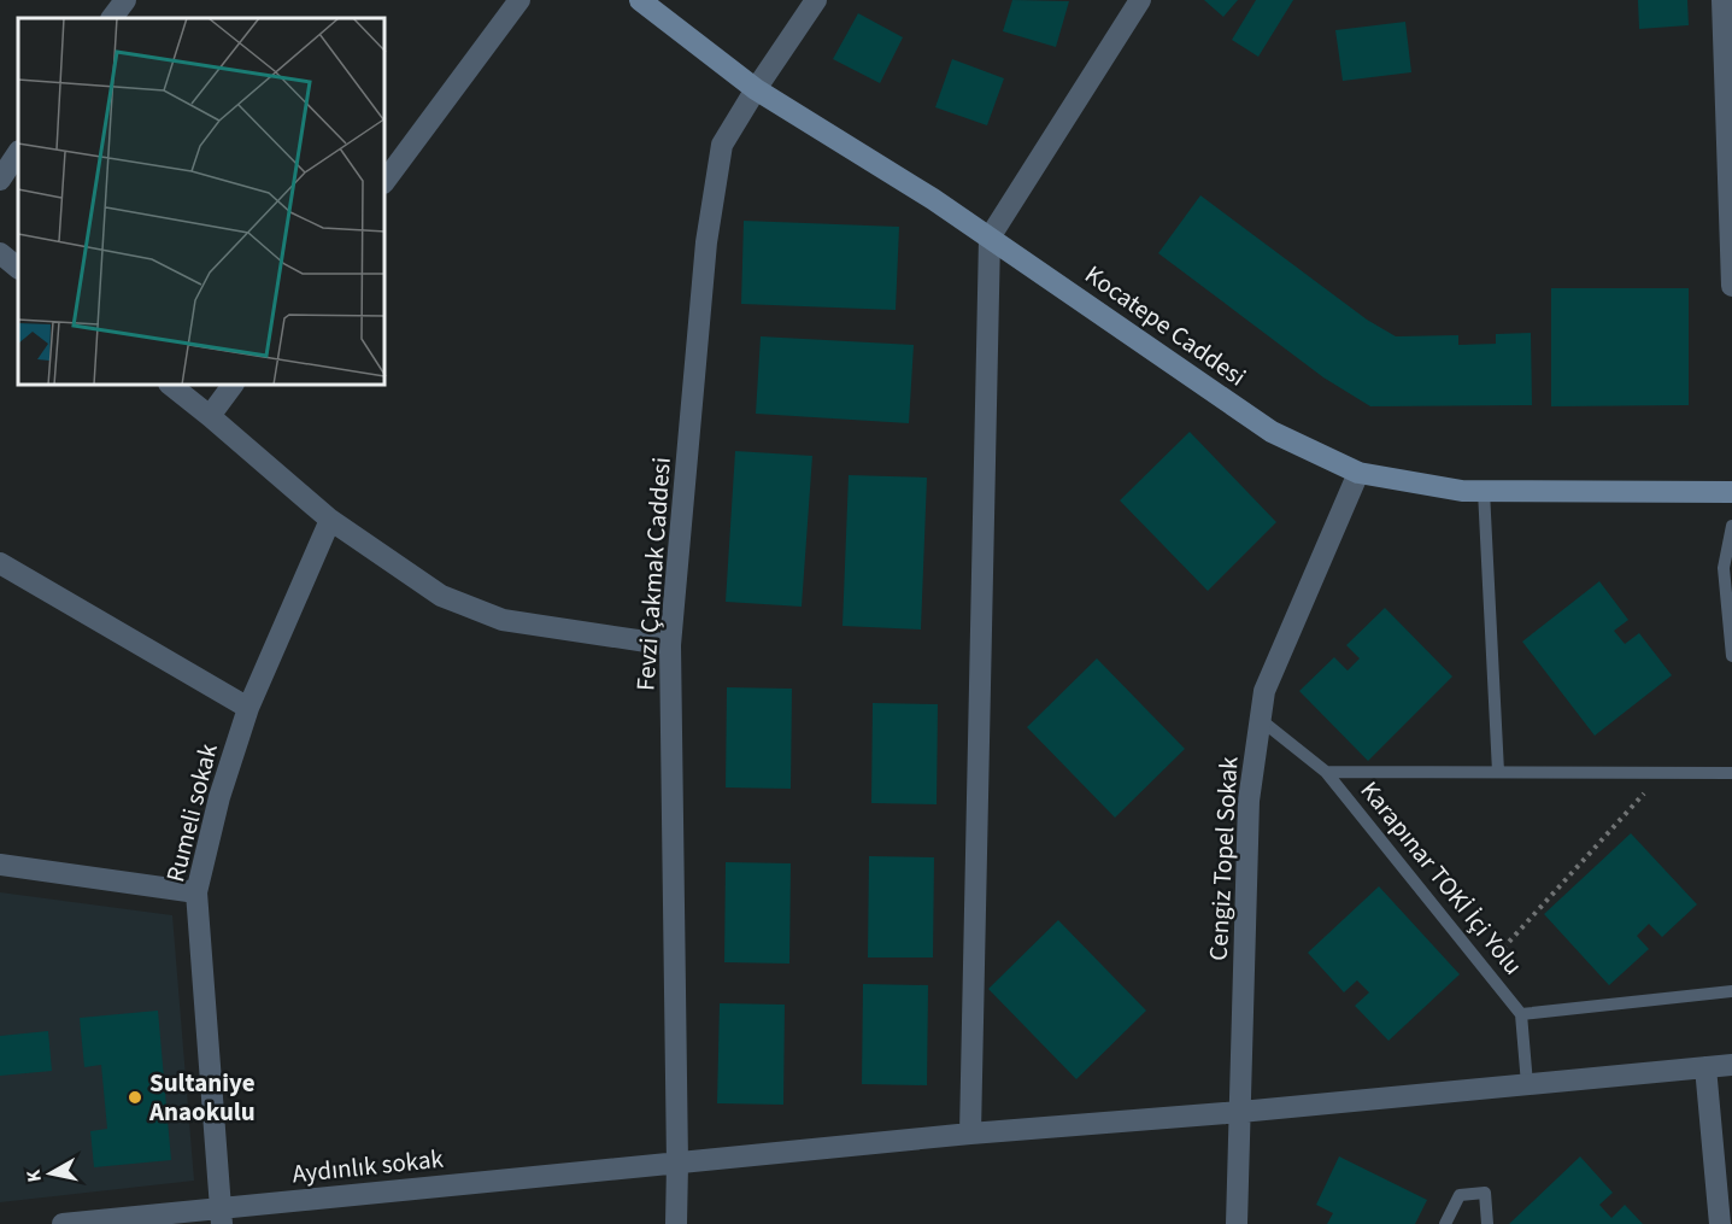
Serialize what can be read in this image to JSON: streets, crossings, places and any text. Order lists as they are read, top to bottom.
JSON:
{
  "streets": {
    "street": [
      "Kocatepe Caddesi",
      "Fevzi Çakmak Caddesi",
      "Rumeli sokak",
      "Cengiz Topel Sokak",
      "Aydınlık sokak"
    ],
    "lane": ["Karapınar TOKİ İçi Yolu"]
  },
  "crossings": [
    ["Kocatepe Caddesi", "Fevzi Çakmak Caddesi"],
    ["Kocatepe Caddesi", "Cengiz Topel Sokak"],
    ["Fevzi Çakmak Caddesi", "Aydınlık sokak"],
    ["Rumeli sokak", "Aydınlık sokak"],
    ["Cengiz Topel Sokak", "Karapınar TOKİ İçi Yolu"],
    ["Cengiz Topel Sokak", "Aydınlık sokak"],
    ["Karapınar TOKİ İçi Yolu", "Aydınlık sokak"]
  ],
  "places": ["Sultaniye Anaokulu"],
  "north": "left"
}
